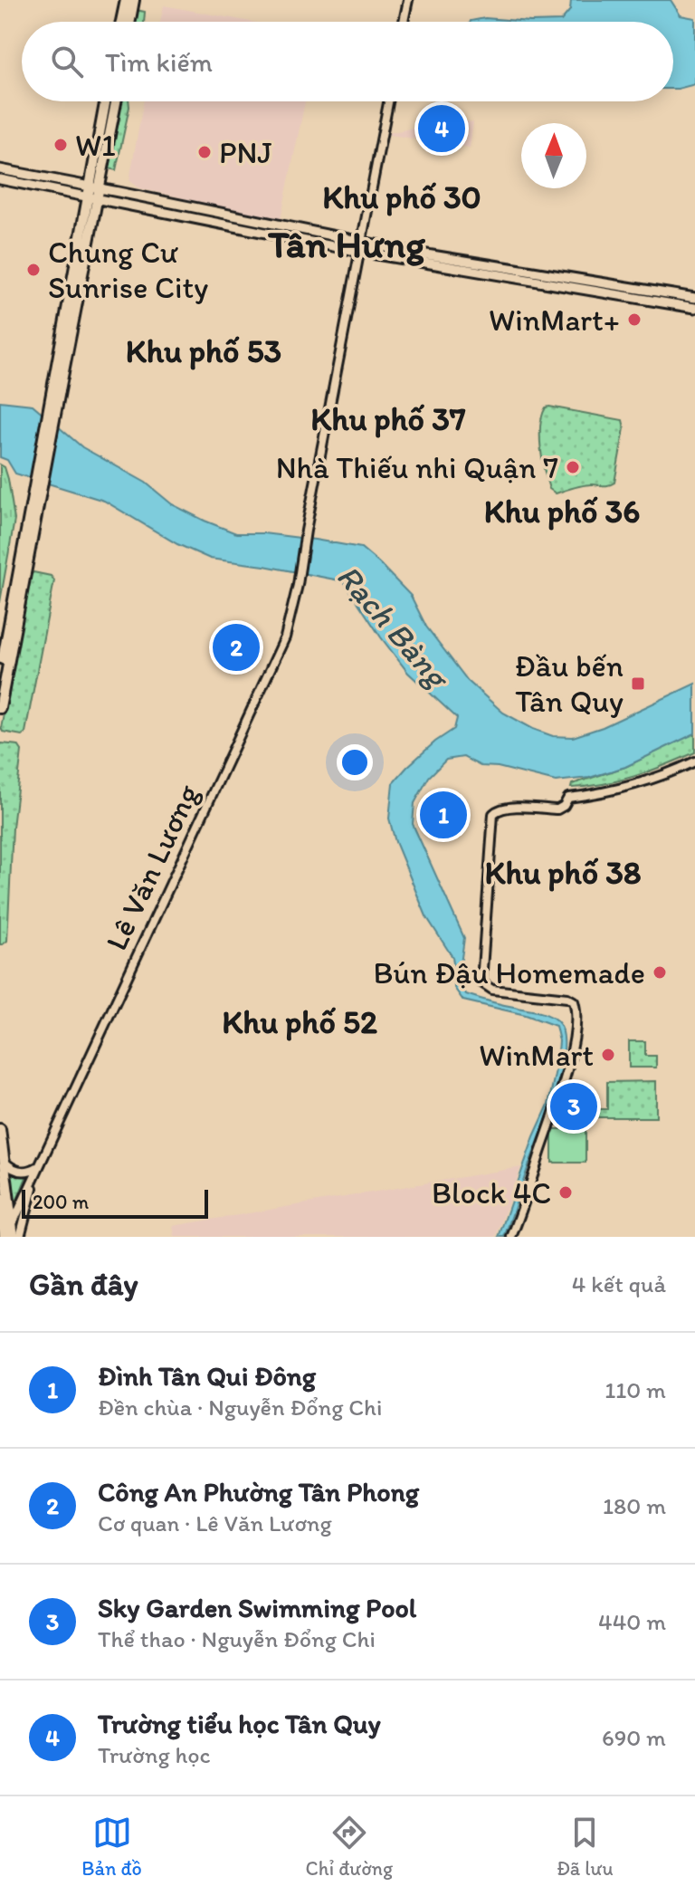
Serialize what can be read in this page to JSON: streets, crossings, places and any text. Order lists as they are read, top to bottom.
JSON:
{
  "streets": {
    "street": ["Lê Văn Lương"]
  },
  "districts": [
    "Khu phố 30",
    "Tân Hưng",
    "Khu phố 53",
    "Khu phố 37",
    "Khu phố 36",
    "Khu phố 38",
    "Khu phố 52"
  ],
  "water": ["Rạch Bàng"],
  "places": {
    "other": [
      "W1",
      "PNJ",
      "Chung Cư Sunrise City",
      "WinMart+",
      "Nhà Thiếu nhi Quận 7",
      "Bún Đậu Homemade",
      "WinMart",
      "Block 4C"
    ],
    "transit": ["Đầu bến Tân Quy"]
  },
  "scale_bar": "200 m",
  "north": "top",
  "page": {
    "search": "Tìm kiếm",
    "pins": [
      "4",
      "2",
      "1",
      "3"
    ],
    "scale": "200 m",
    "heading": ["Gần đây", "4 kết quả"],
    "list": [
      {
        "mark": "1",
        "name": "Đình Tân Qui Đông",
        "note": "Đền chùa · Nguyễn Đổng Chi",
        "value": "110 m"
      },
      {
        "mark": "2",
        "name": "Công An Phường Tân Phong",
        "note": "Cơ quan · Lê Văn Lương",
        "value": "180 m"
      },
      {
        "mark": "3",
        "name": "Sky Garden Swimming Pool",
        "note": "Thể thao · Nguyễn Đổng Chi",
        "value": "440 m"
      },
      {
        "mark": "4",
        "name": "Trường tiểu học Tân Quy",
        "note": "Trường học",
        "value": "690 m"
      }
    ],
    "nav": ["Bản đồ", "Chỉ đường", "Đã lưu"]
  }
}
